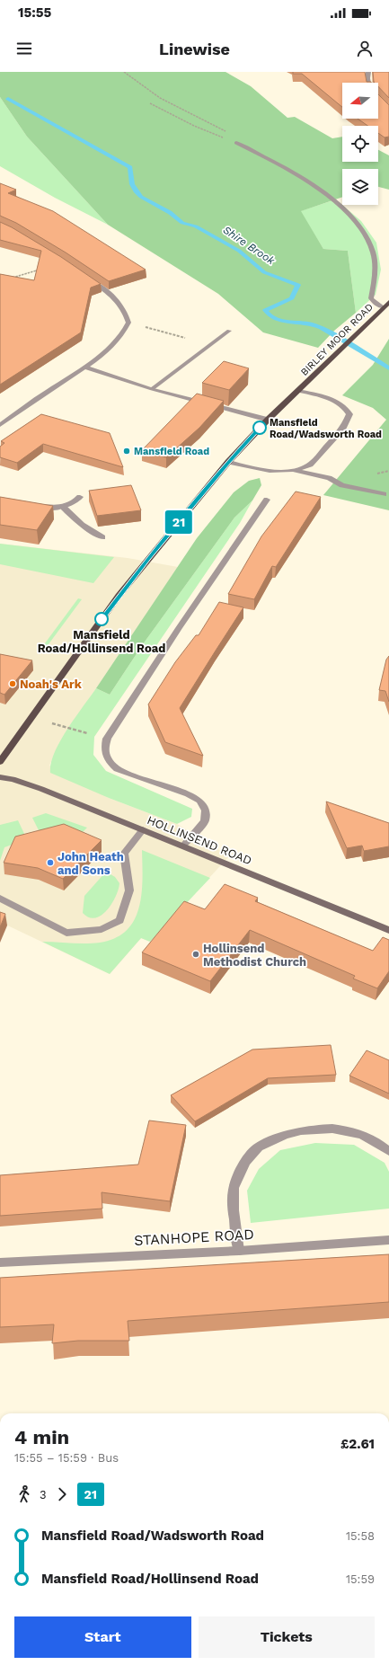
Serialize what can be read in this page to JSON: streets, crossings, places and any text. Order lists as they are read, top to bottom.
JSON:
{
  "streets": {
    "main road": ["BIRLEY MOOR ROAD", "HOLLINSEND ROAD"],
    "street": ["STANHOPE ROAD"]
  },
  "water": ["Shire Brook"],
  "places": [
    "Mansfield Road/Wadsworth Road",
    "Mansfield Road",
    "Mansfield Road/Hollinsend Road",
    "Noah's Ark",
    "John Heath and Sons",
    "Hollinsend Methodist Church"
  ],
  "lines": ["bus line 21"],
  "north": "left",
  "page": {
    "status": "15:55",
    "header": "Linewise",
    "on_map": "21",
    "heading": ["4 min", "15:55 – 15:59 · Bus", "£2.61"],
    "legs": ["3", "21"],
    "list": [
      {
        "name": "Mansfield Road/Wadsworth Road",
        "value": "15:58"
      },
      {
        "name": "Mansfield Road/Hollinsend Road",
        "value": "15:59"
      }
    ],
    "buttons": ["Start", "Tickets"]
  }
}
